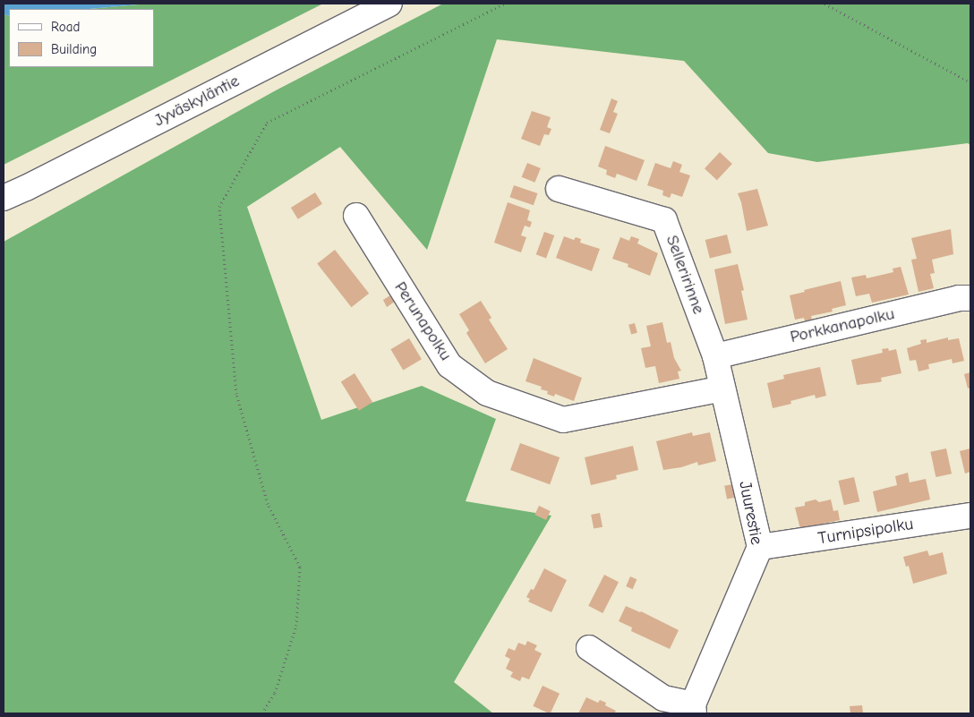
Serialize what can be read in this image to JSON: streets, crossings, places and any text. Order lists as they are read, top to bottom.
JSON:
{
  "streets": {
    "main road": [
      "Jyväskyläntie",
      "Selleririnne",
      "Perunapolku",
      "Porkkanapolku",
      "Juurestie",
      "Turnipsipolku"
    ]
  },
  "crossings": [
    ["Selleririnne", "Porkkanapolku"],
    ["Selleririnne", "Juurestie"],
    ["Perunapolku", "Juurestie"],
    ["Porkkanapolku", "Juurestie"],
    ["Juurestie", "Turnipsipolku"]
  ],
  "legend": ["Road", "Building"]
}
